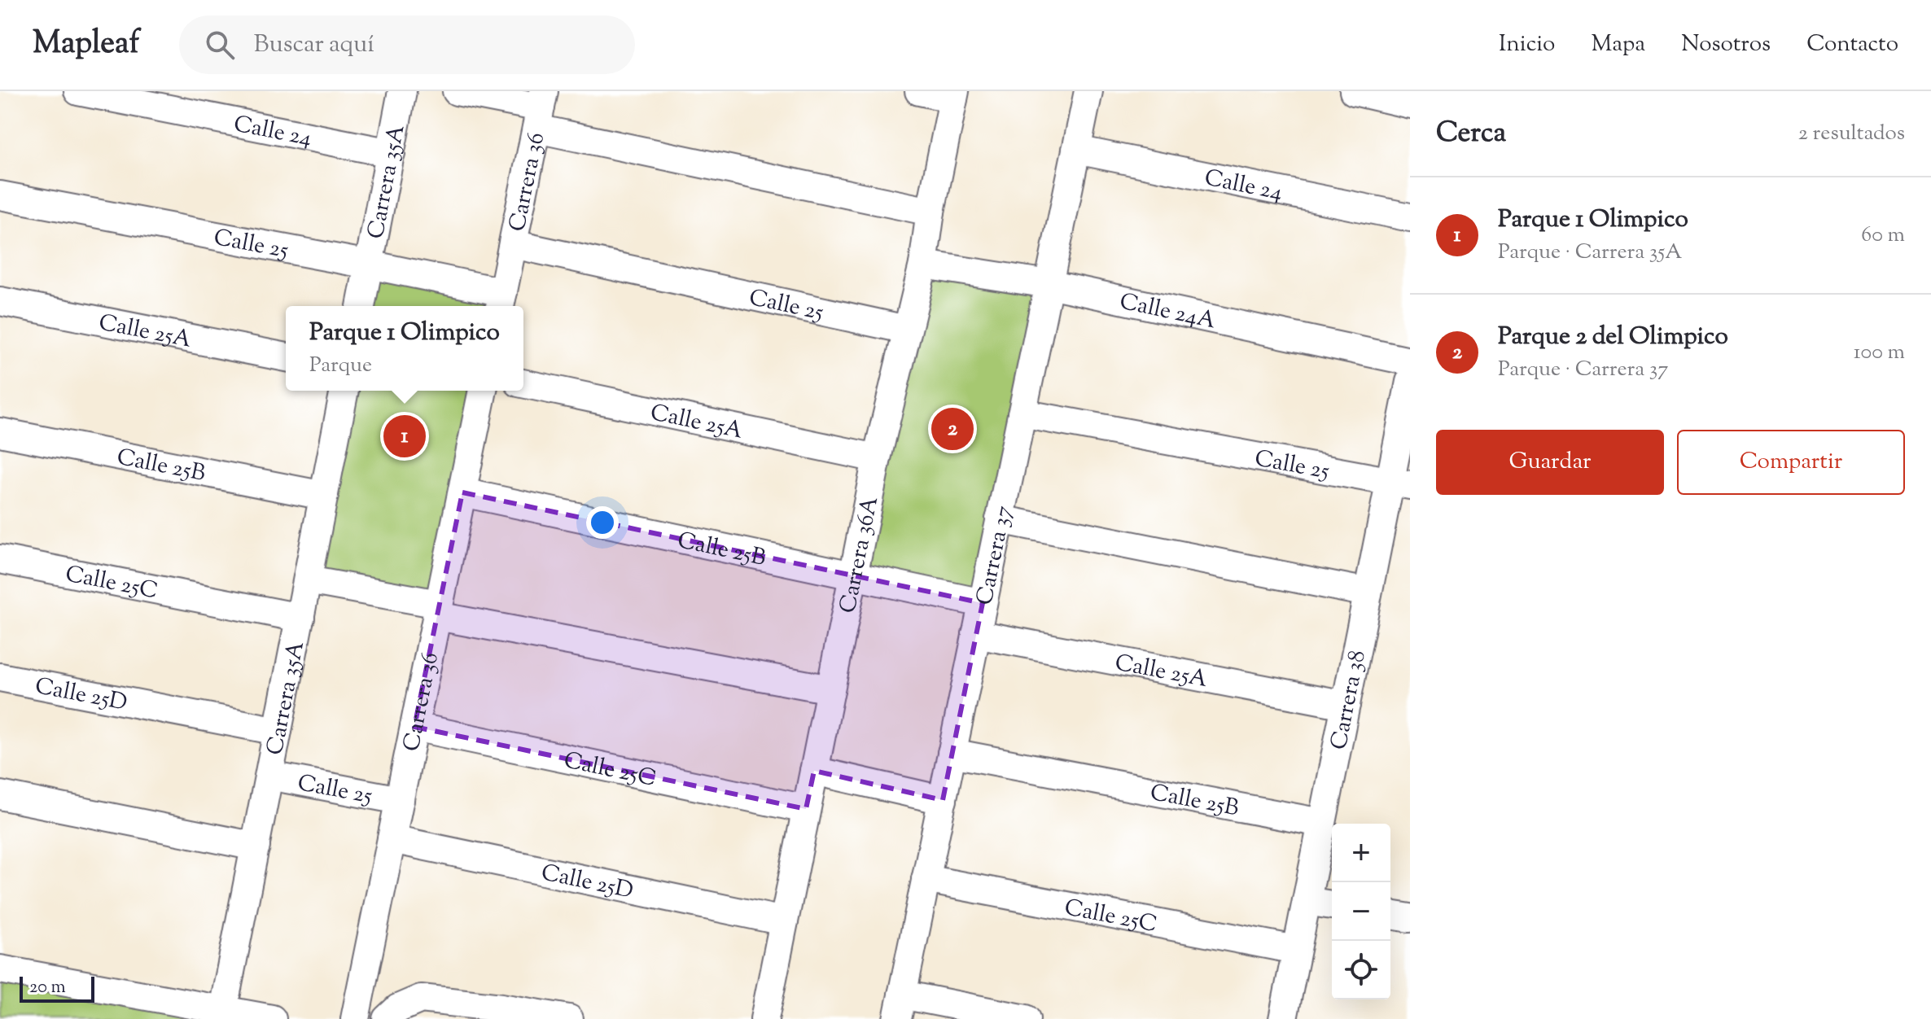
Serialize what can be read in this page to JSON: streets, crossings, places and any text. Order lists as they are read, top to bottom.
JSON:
{
  "streets": {
    "street": [
      "Calle 24",
      "Carrera 35A",
      "Carrera 36",
      "Calle 25",
      "Calle 24A",
      "Calle 25A",
      "Calle 25B",
      "Carrera 36A",
      "Carrera 37",
      "Calle 25C",
      "Calle 25D",
      "Carrera 38"
    ]
  },
  "crossings": [
    ["Calle 24", "Carrera 35A"],
    ["Calle 24", "Carrera 37"],
    ["Carrera 35A", "Calle 25"],
    ["Carrera 35A", "Calle 25B"],
    ["Carrera 35A", "Calle 25C"],
    ["Carrera 35A", "Calle 25D"],
    ["Carrera 36", "Calle 25"],
    ["Carrera 36", "Calle 25B"],
    ["Carrera 36", "Calle 25C"],
    ["Carrera 36", "Calle 25D"],
    ["Calle 25", "Carrera 36A"],
    ["Calle 25", "Carrera 37"],
    ["Calle 25", "Carrera 38"],
    ["Calle 24A", "Carrera 36A"],
    ["Calle 24A", "Carrera 37"],
    ["Calle 25A", "Carrera 36A"],
    ["Calle 25A", "Carrera 37"],
    ["Calle 25A", "Carrera 38"],
    ["Calle 25B", "Carrera 36A"],
    ["Calle 25B", "Carrera 37"],
    ["Calle 25B", "Carrera 38"],
    ["Carrera 36A", "Calle 25C"],
    ["Carrera 36A", "Calle 25D"],
    ["Carrera 37", "Calle 25C"],
    ["Calle 25C", "Carrera 38"]
  ],
  "scale_bar": "20 m",
  "page": {
    "header": "Mapleaf",
    "search": "Buscar aquí",
    "nav": [
      "Inicio",
      "Mapa",
      "Nosotros",
      "Contacto"
    ],
    "heading": ["Cerca", "2 resultados"],
    "list": [
      {
        "mark": "1",
        "name": "Parque 1 Olimpico",
        "note": "Parque · Carrera 35A",
        "value": "60 m"
      },
      {
        "mark": "2",
        "name": "Parque 2 del Olimpico",
        "note": "Parque · Carrera 37",
        "value": "100 m"
      }
    ],
    "popup": ["Parque 1 Olimpico", "Parque"],
    "pins": ["2", "1"],
    "buttons": ["Guardar", "Compartir"],
    "map_buttons": ["+", "−"],
    "scale": "20 m"
  }
}
